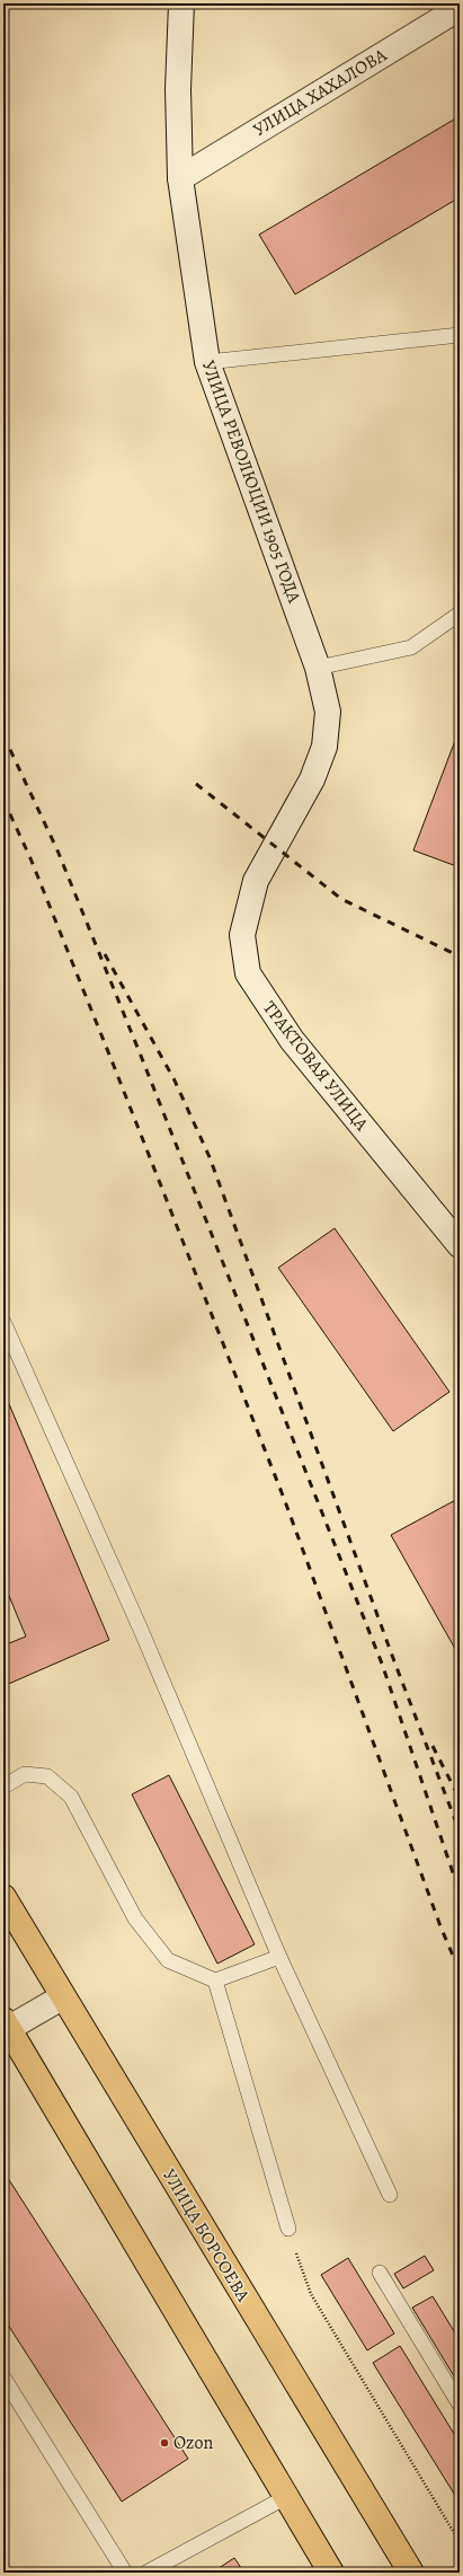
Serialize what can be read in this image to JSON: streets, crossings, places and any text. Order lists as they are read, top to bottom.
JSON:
{
  "streets": {
    "main road": [
      "УЛИЦА ХАХАЛОВА",
      "УЛИЦА РЕВОЛЮЦИИ 1905 ГОДА",
      "ТРАКТОВАЯ УЛИЦА",
      "УЛИЦА БОРСОЕВА"
    ]
  },
  "crossings": [
    ["УЛИЦА ХАХАЛОВА", "УЛИЦА РЕВОЛЮЦИИ 1905 ГОДА"],
    ["УЛИЦА РЕВОЛЮЦИИ 1905 ГОДА", "ТРАКТОВАЯ УЛИЦА"]
  ],
  "places": ["Ozon"]
}
